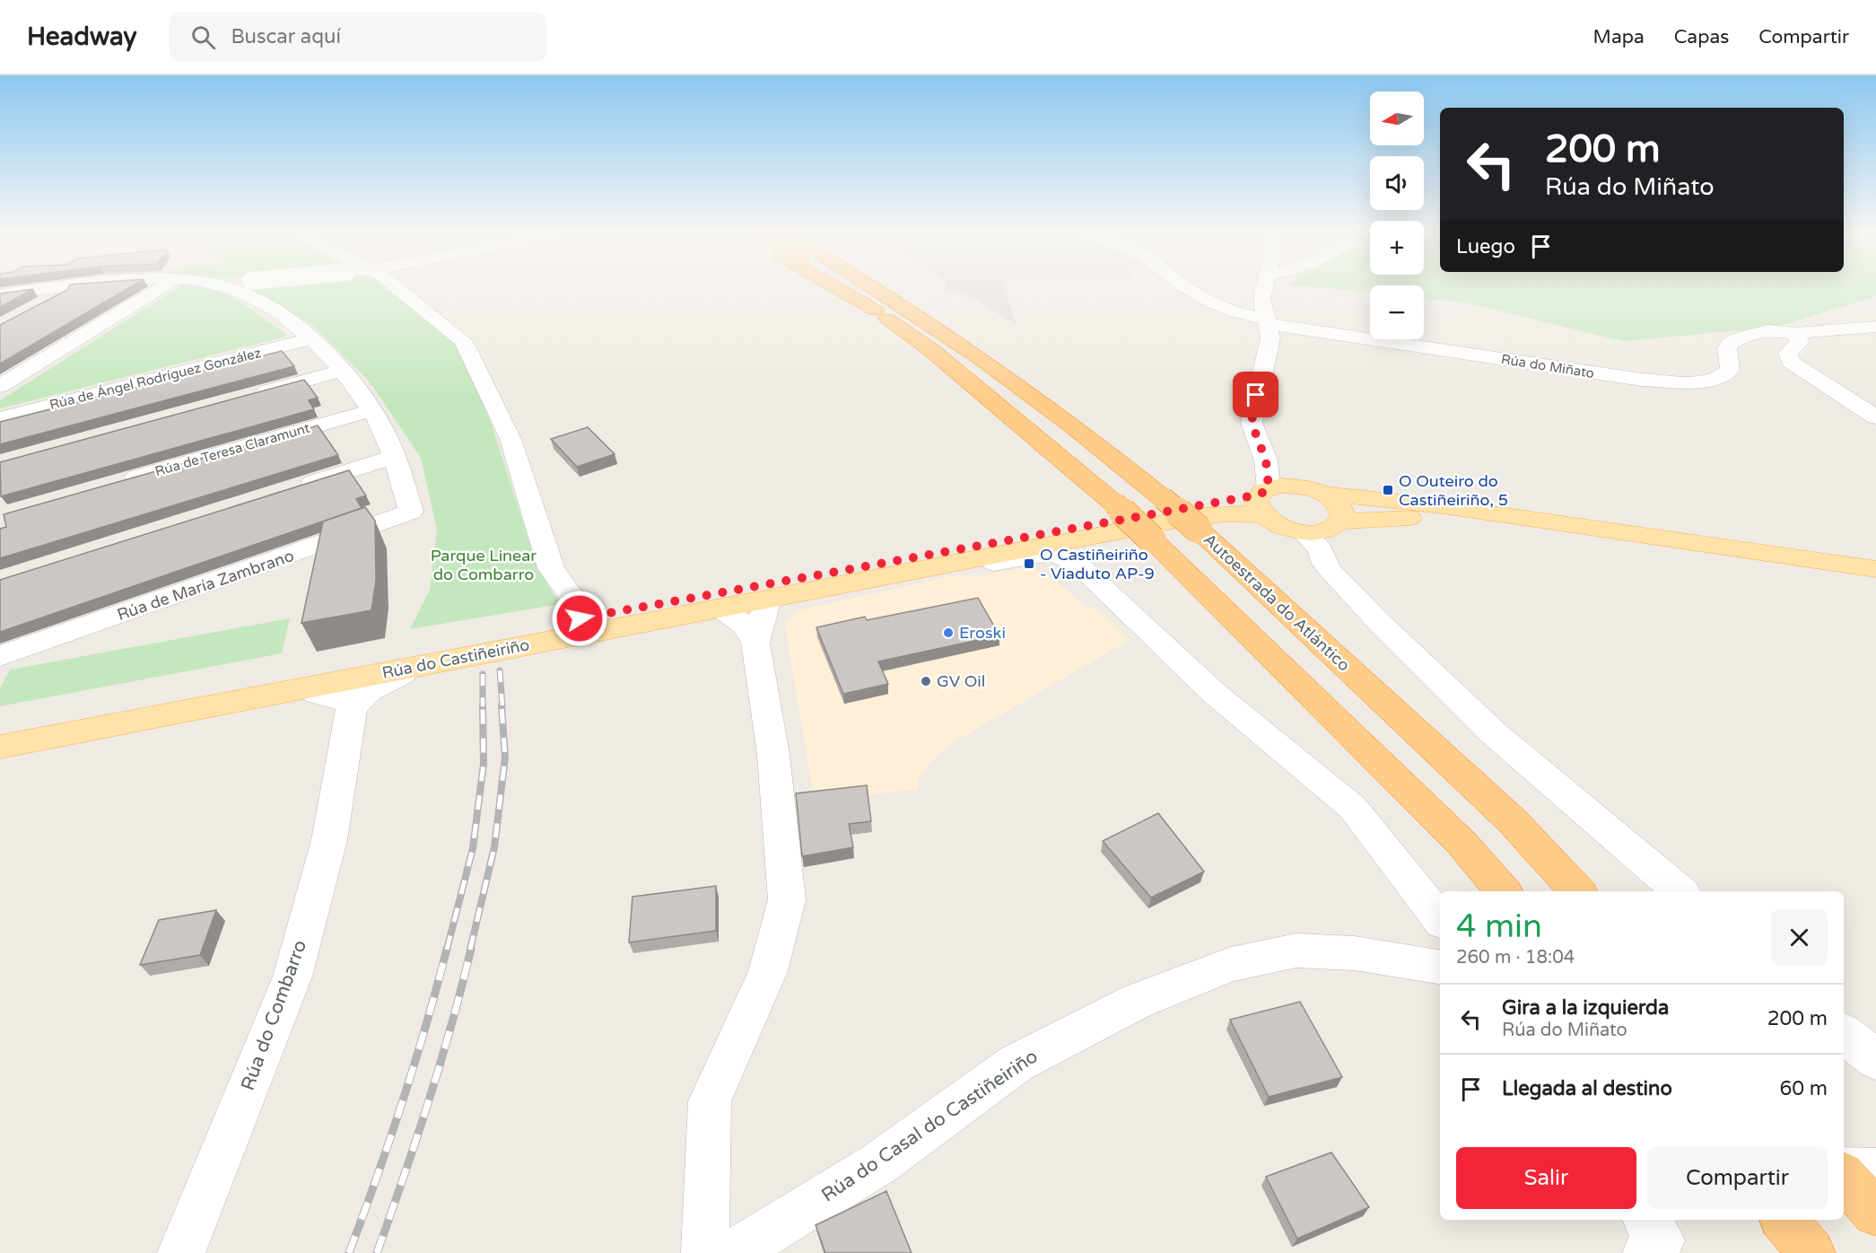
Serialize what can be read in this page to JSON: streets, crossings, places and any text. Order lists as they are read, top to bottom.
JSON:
{
  "streets": {
    "highway": ["Autoestrada do Atlántico"],
    "main road": ["Rúa do Castiñeiriño"],
    "street": [
      "Rúa do Miñato",
      "Rúa de Ángel Rodríguez González",
      "Rúa de Teresa Claramunt",
      "Rúa de María Zambrano",
      "Rúa do Combarro",
      "Rúa do Casal do Castiñeiriño"
    ]
  },
  "parks": ["Parque Linear do Combarro"],
  "places": {
    "transit": ["O Outeiro do Castiñeiriño, 5", "O Castiñeiriño - Viaduto AP-9"],
    "other": ["Eroski", "GV Oil"]
  },
  "north": "left",
  "page": {
    "header": "Headway",
    "search": "Buscar aquí",
    "nav": ["Mapa", "Capas", "Compartir"],
    "map_buttons": ["+", "−"],
    "turn": ["200 m", "Rúa do Miñato"],
    "then": "Luego",
    "heading": ["4 min", "260 m · 18:04"],
    "list": [
      {
        "name": "Gira a la izquierda",
        "note": "Rúa do Miñato",
        "value": "200 m"
      },
      {
        "name": "Llegada al destino",
        "value": "60 m"
      }
    ],
    "buttons": ["Salir", "Compartir"]
  }
}
